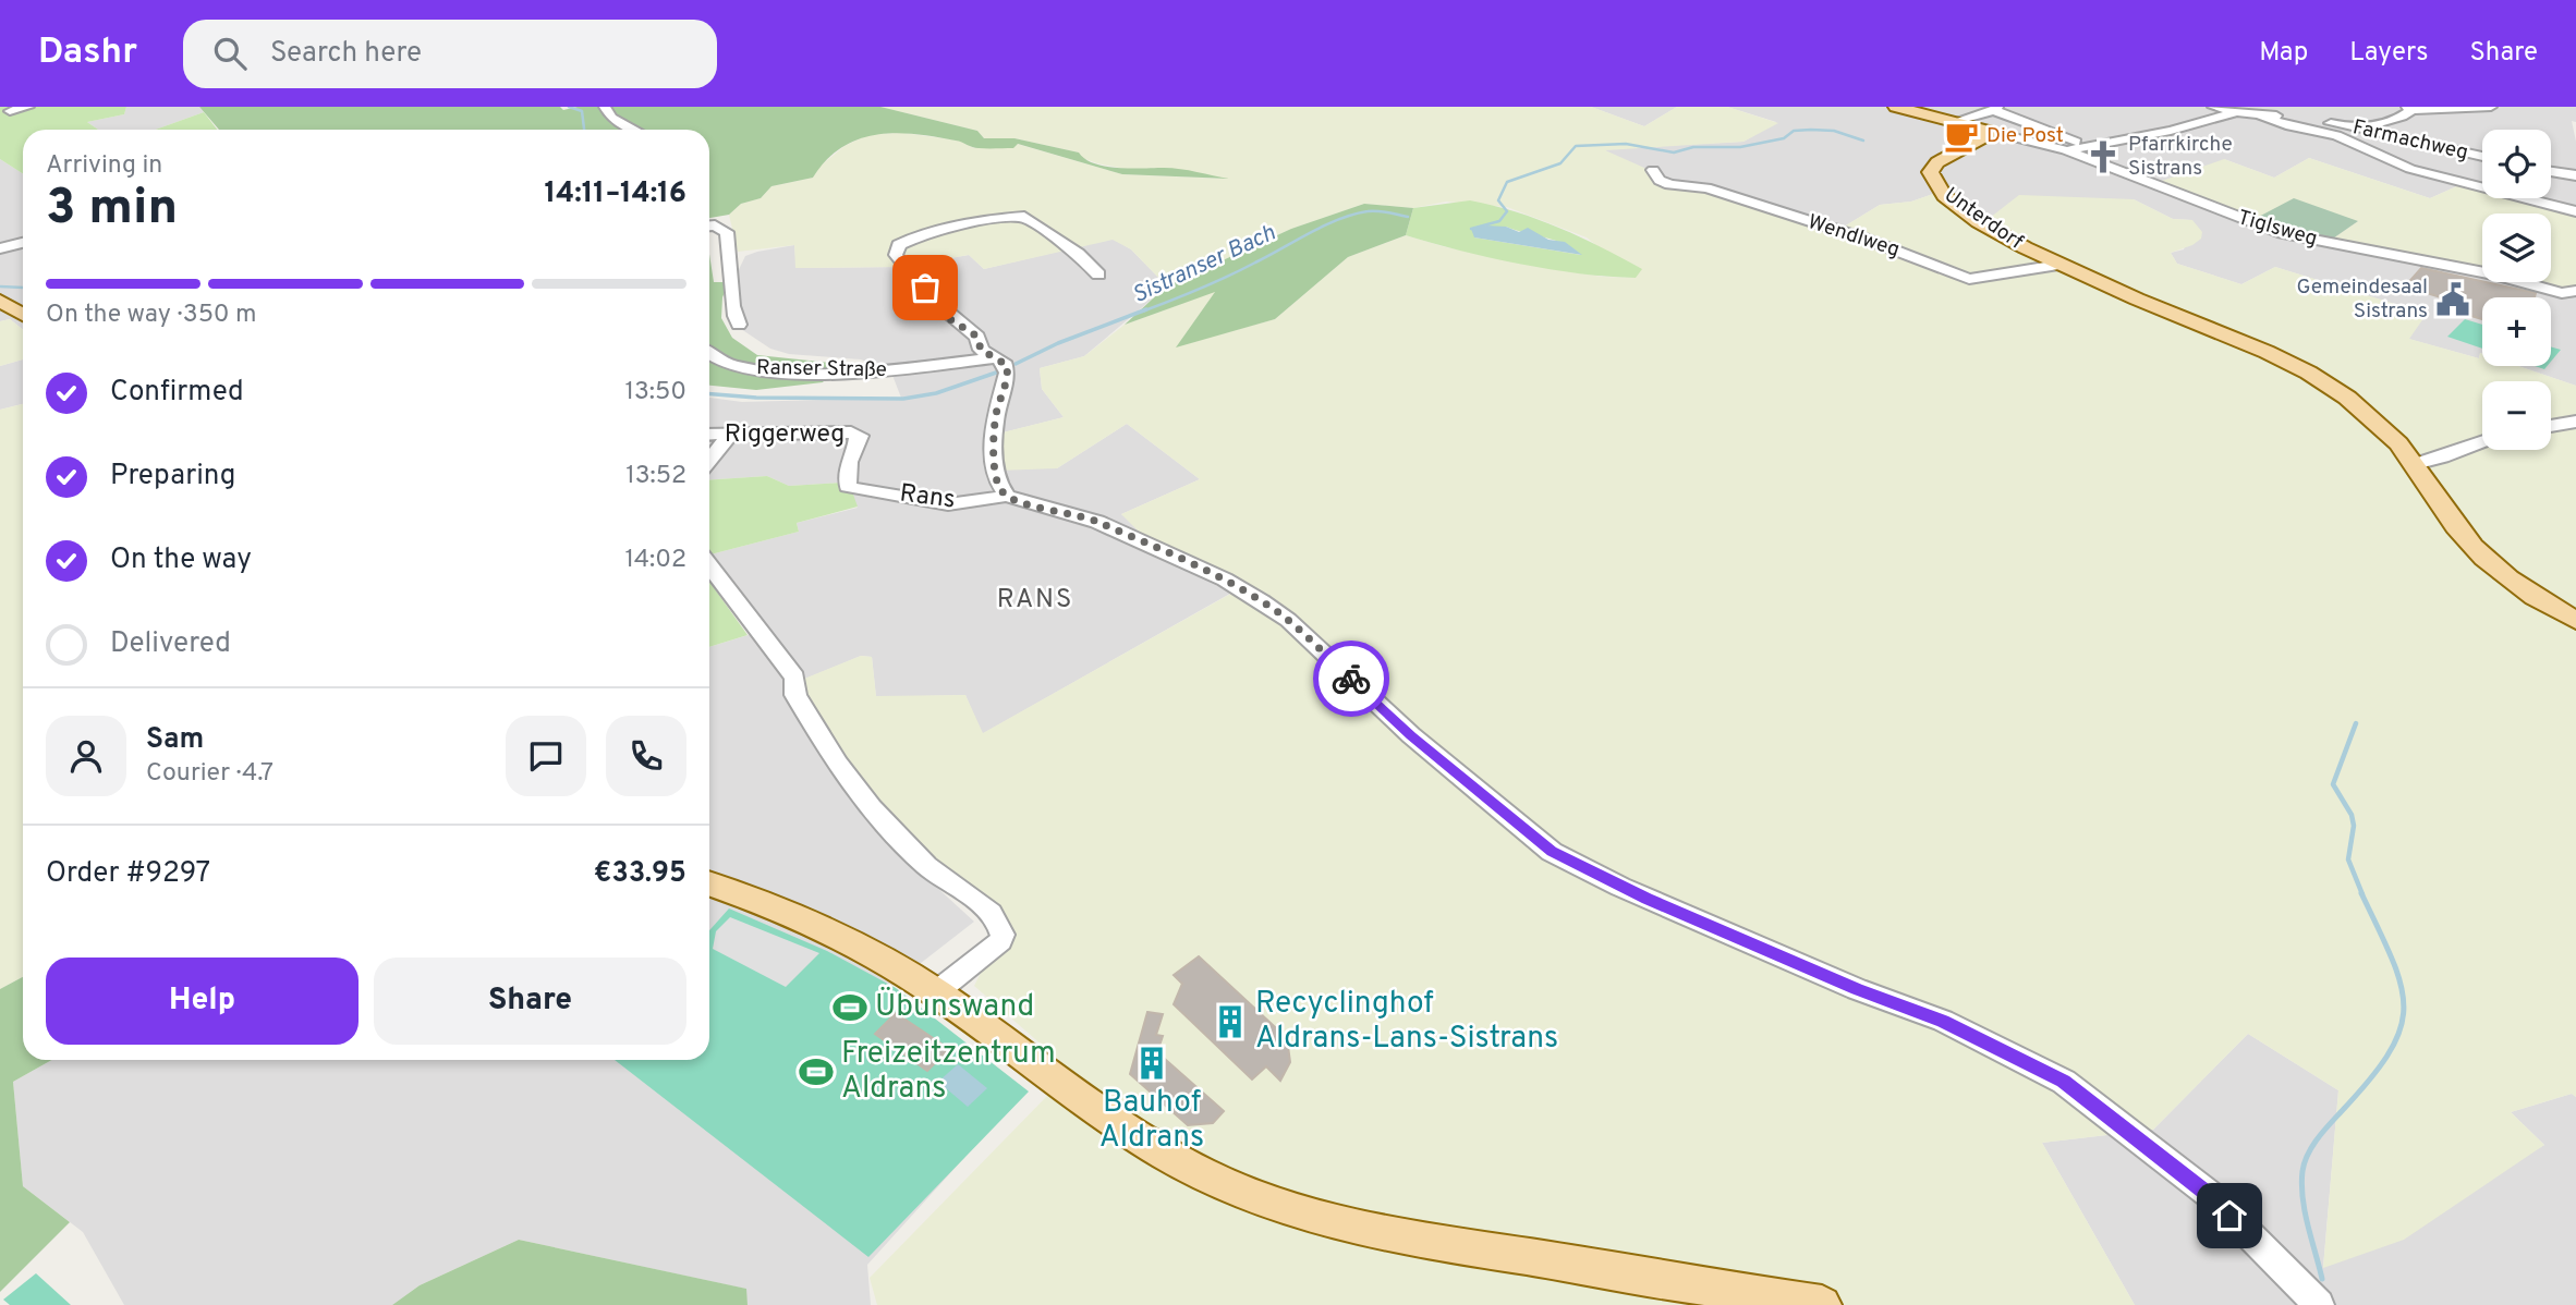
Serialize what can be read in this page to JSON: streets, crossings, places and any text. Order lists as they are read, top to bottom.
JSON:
{
  "streets": {
    "main road": ["Unterdorf"],
    "street": [
      "Farmachweg",
      "Tiglsweg",
      "Wendlweg",
      "Ranser Straße",
      "Riggerweg",
      "Rans"
    ]
  },
  "crossings": [
    ["Unterdorf", "Tiglsweg"],
    ["Unterdorf", "Wendlweg"],
    ["Riggerweg", "Rans"]
  ],
  "districts": ["RANS"],
  "water": ["Sistranser Bach"],
  "places": {
    "cafe": ["Die Post"],
    "church": ["Pfarrkirche Sistrans"],
    "public building": ["Gemeindesaal Sistrans"],
    "sports": ["Übunswand", "Freizeitzentrum Aldrans"],
    "building": ["Recyclinghof Aldrans-Lans-Sistrans", "Bauhof Aldrans"]
  },
  "page": {
    "header": "Dashr",
    "search": "Search here",
    "nav": ["Map", "Layers", "Share"],
    "map_buttons": ["+", "−"],
    "heading": ["3 min", "Arriving in", "14:11–14:16"],
    "panel": [
      "Sam",
      "Courier · 4.7",
      "Order #9297",
      "€33.95"
    ],
    "bar": "On the way · 350 m",
    "list": [
      ["Confirmed", "13:50"],
      ["Preparing", "13:52"],
      ["On the way", "14:02"],
      "Delivered"
    ],
    "buttons": ["Help", "Share"]
  }
}
